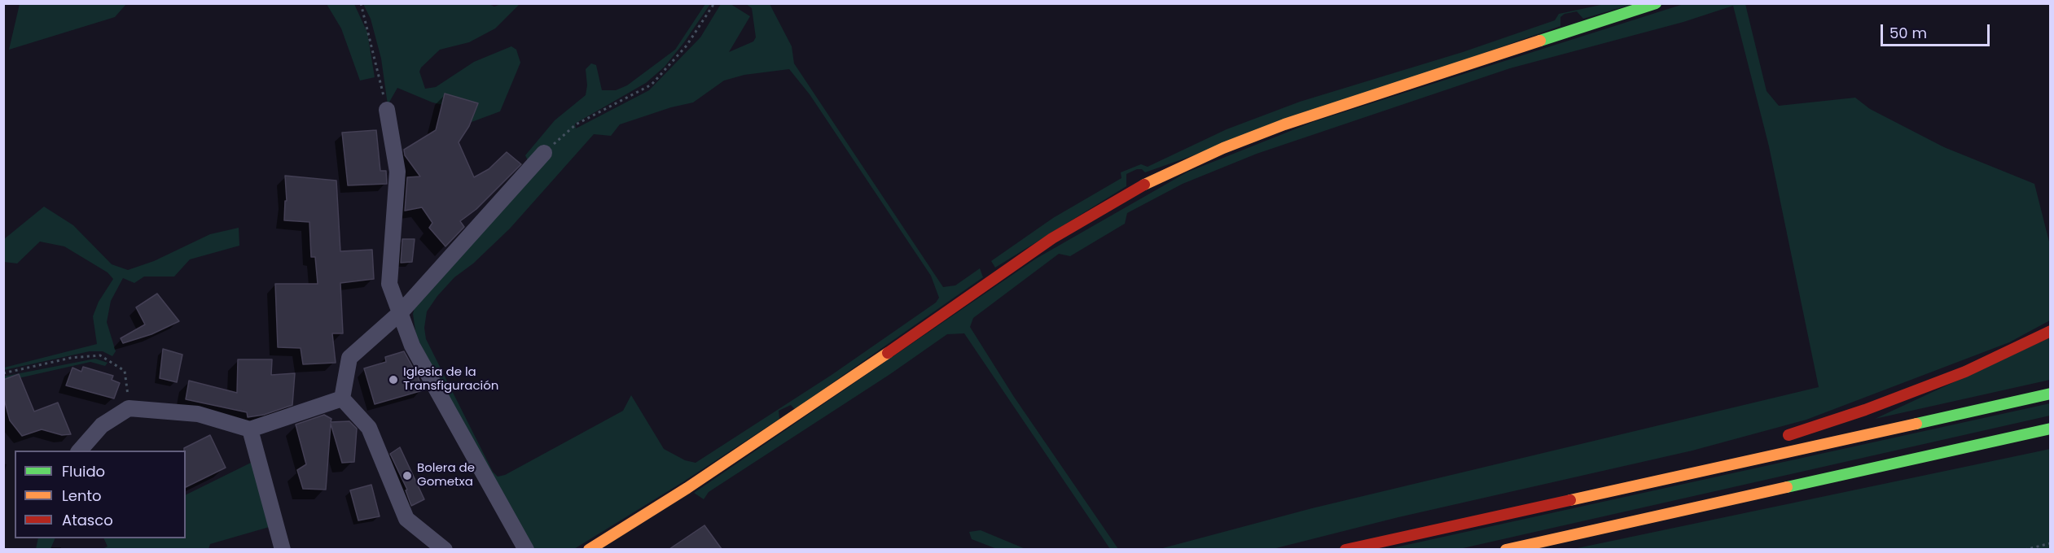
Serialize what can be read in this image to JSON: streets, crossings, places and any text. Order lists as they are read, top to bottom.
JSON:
{
  "places": ["Iglesia de la Transfiguración", "Bolera de Gometxa"],
  "legend": ["Fluido", "Lento", "Atasco"],
  "scale_bar": "50 m"
}
